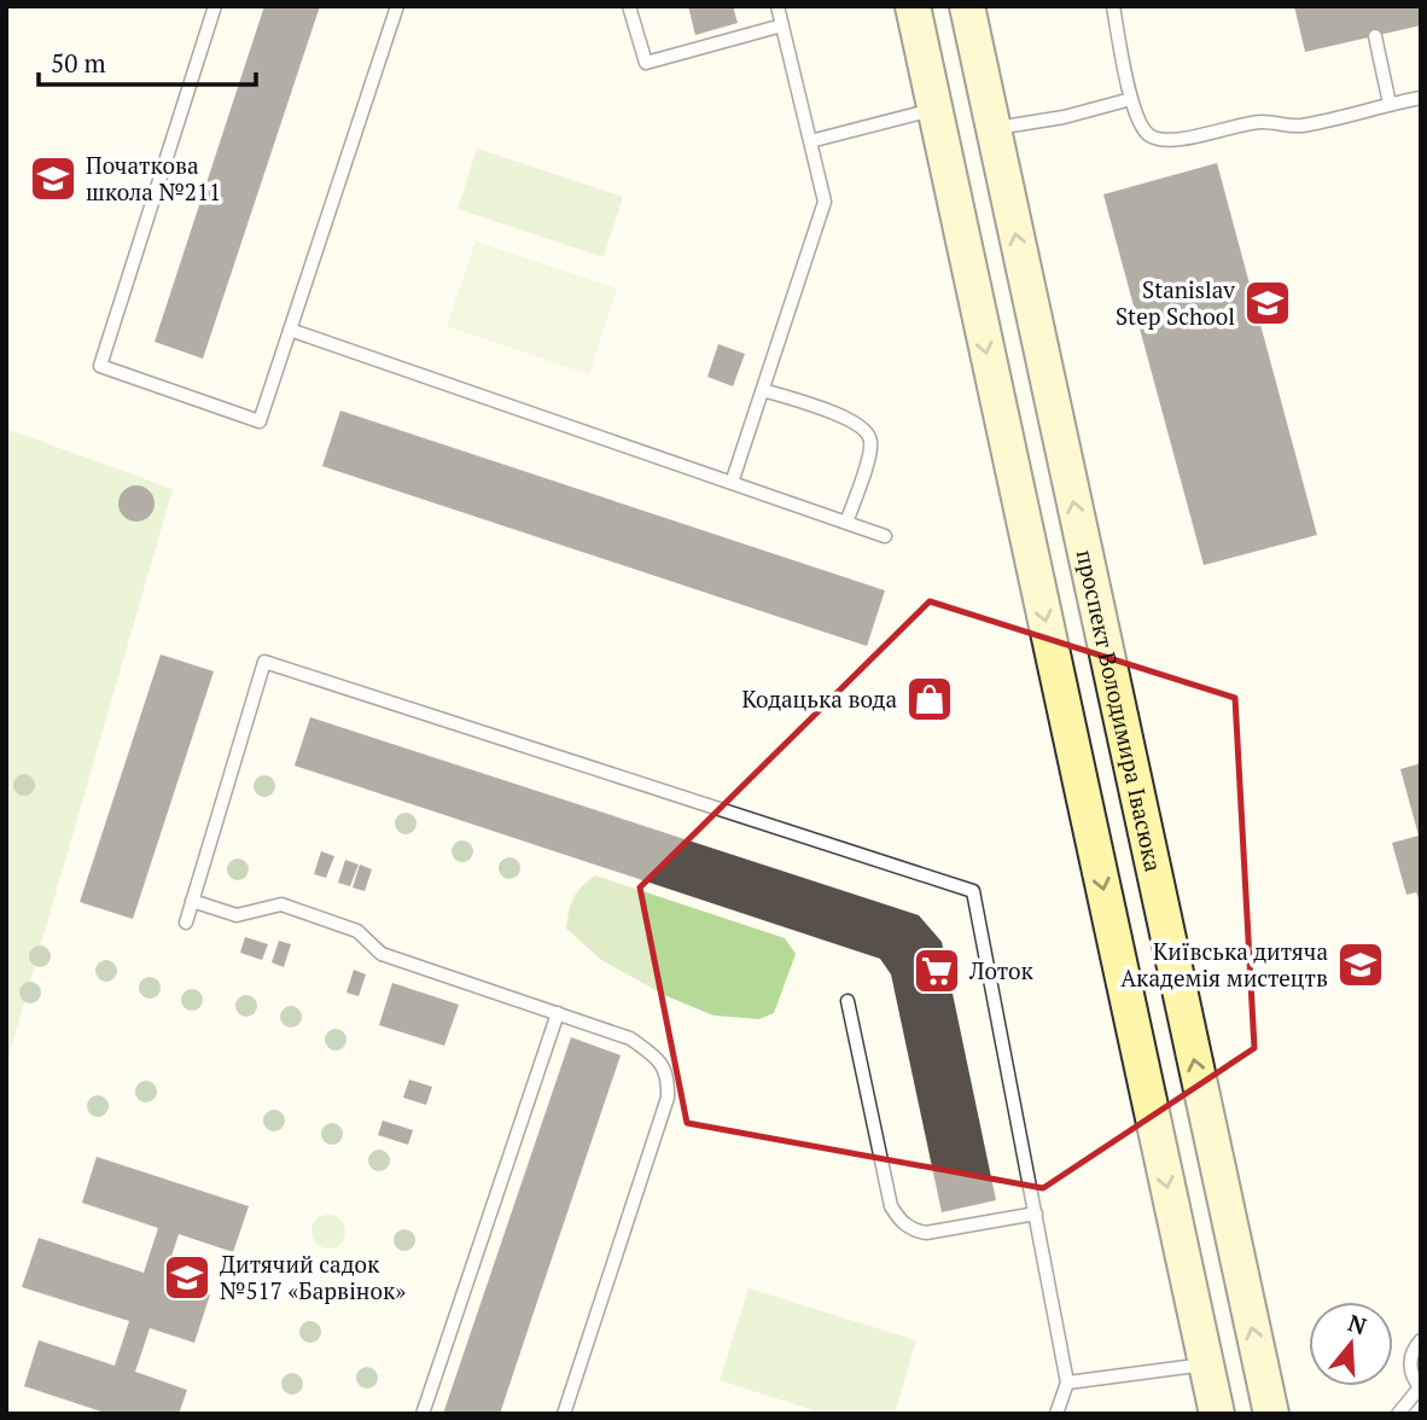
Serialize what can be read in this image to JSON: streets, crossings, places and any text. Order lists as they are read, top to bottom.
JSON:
{
  "streets": {
    "main road": ["проспект Володимира Івасюка"]
  },
  "places": {
    "school or university": [
      "Початкова школа №211",
      "Stanislav Step School",
      "Київська дитяча Академія мистецтв",
      "Дитячий садок №517 «Барвінок»"
    ],
    "shop": ["Кодацька вода"],
    "supermarket": ["Лоток"]
  },
  "scale_bar": "50 m",
  "north": "top"
}
